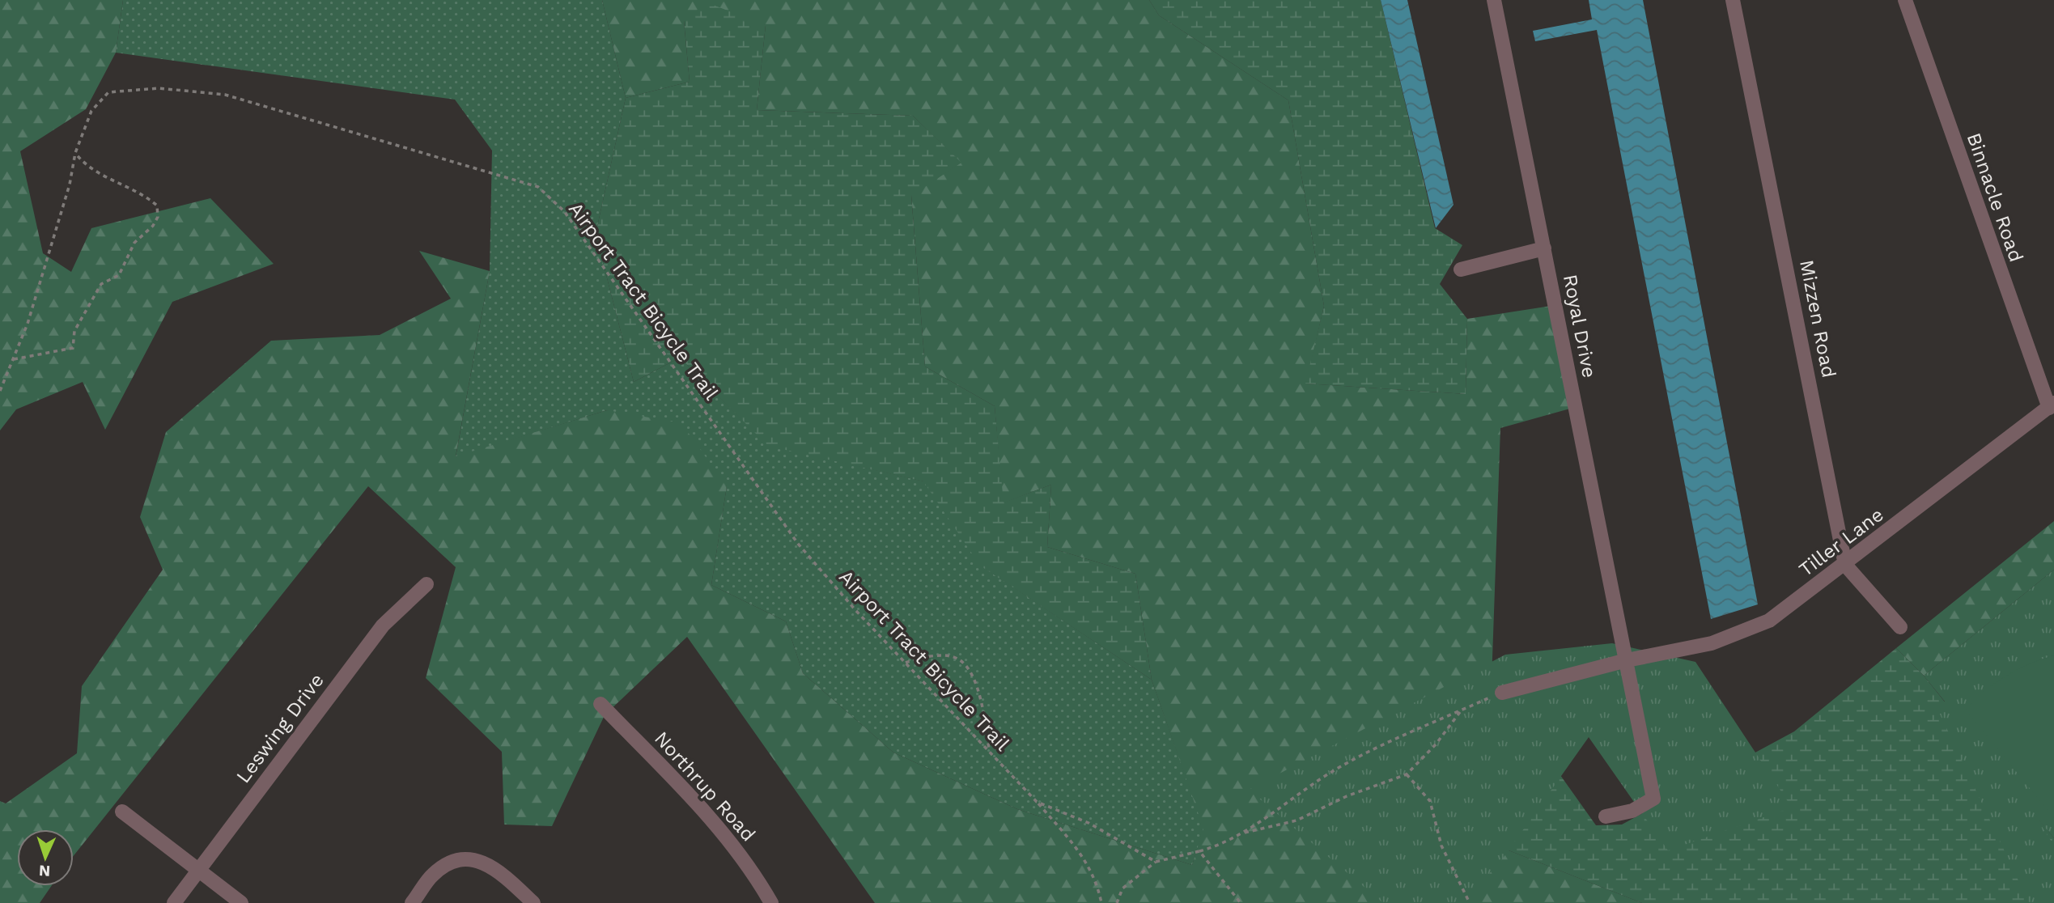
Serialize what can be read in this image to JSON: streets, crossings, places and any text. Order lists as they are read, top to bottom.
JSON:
{
  "streets": {
    "street": [
      "Binnacle Road",
      "Mizzen Road",
      "Royal Drive",
      "Tiller Lane",
      "Leswing Drive",
      "Northrup Road"
    ],
    "path": ["Airport Tract Bicycle Trail"]
  },
  "crossings": [
    ["Binnacle Road", "Tiller Lane"],
    ["Mizzen Road", "Tiller Lane"],
    ["Royal Drive", "Tiller Lane"]
  ],
  "north": "bottom"
}
